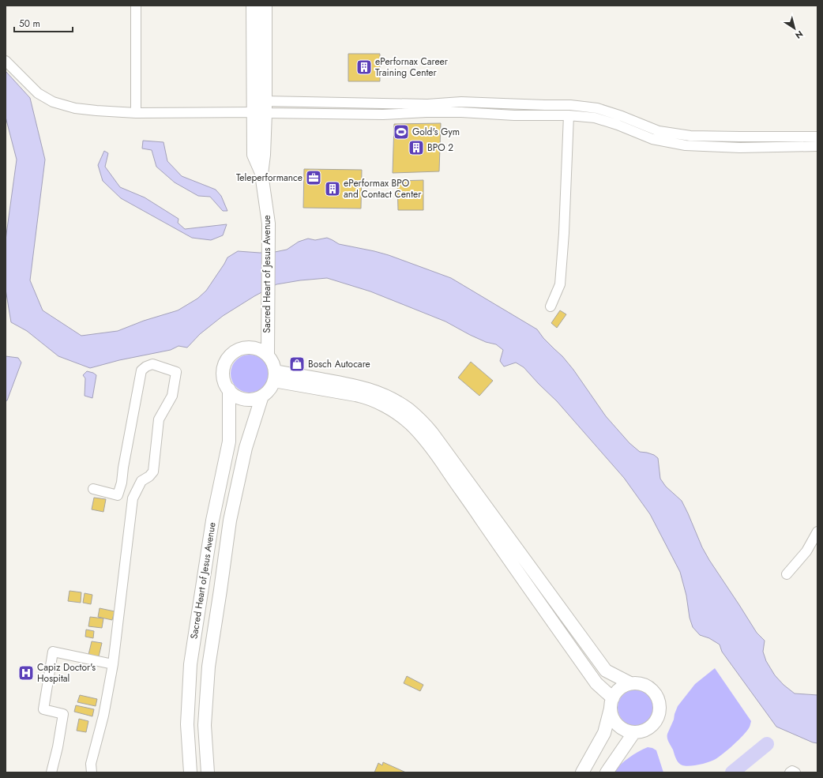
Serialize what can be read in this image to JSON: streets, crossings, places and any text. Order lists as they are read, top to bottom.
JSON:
{
  "streets": {
    "main road": ["Sacred Heart of Jesus Avenue"]
  },
  "places": {
    "building": ["ePerfornax Career Training Center", "BPO 2", "ePerformax BPO and Contact Center"],
    "sports": ["Gold's Gym"],
    "office": ["Teleperformance"],
    "shop": ["Bosch Autocare"],
    "hospital": ["Capiz Doctor's Hospital"]
  },
  "scale_bar": "50 m",
  "north": "bottom right"
}
